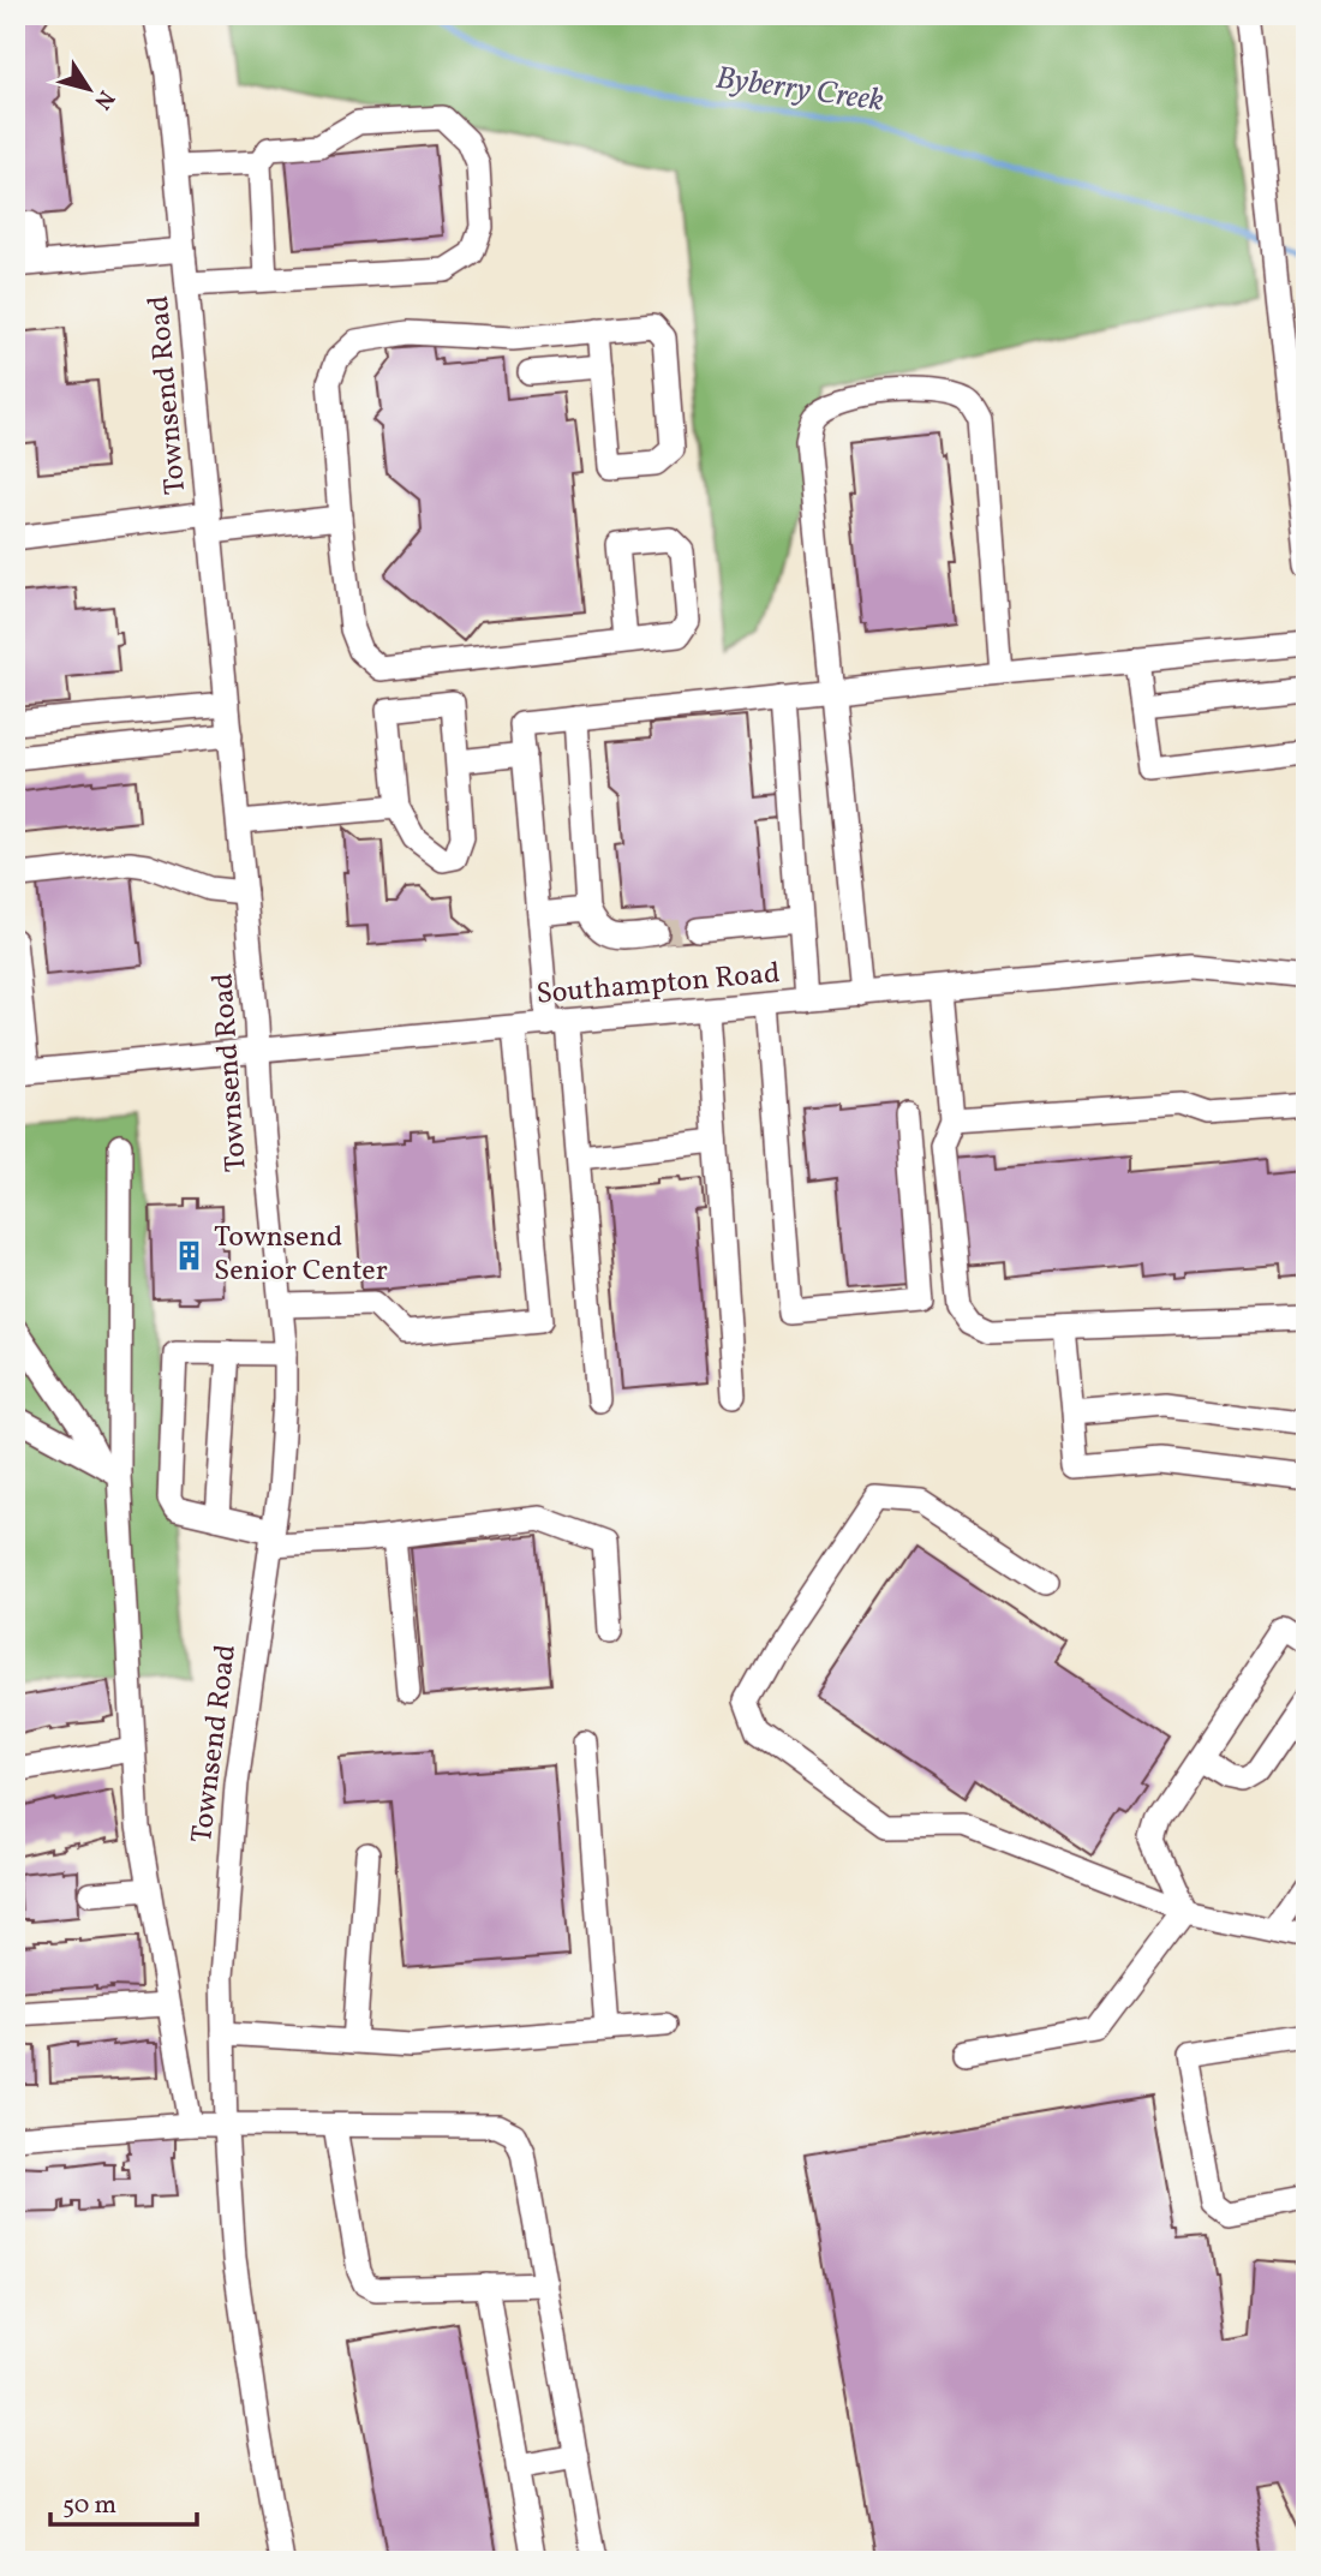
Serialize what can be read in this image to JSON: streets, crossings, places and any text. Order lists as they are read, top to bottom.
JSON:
{
  "streets": {
    "street": ["Townsend Road", "Southampton Road"]
  },
  "crossings": [
    ["Townsend Road", "Southampton Road"]
  ],
  "water": ["Byberry Creek"],
  "places": {
    "building": ["Townsend Senior Center"]
  },
  "scale_bar": "50 m",
  "north": "bottom right"
}
